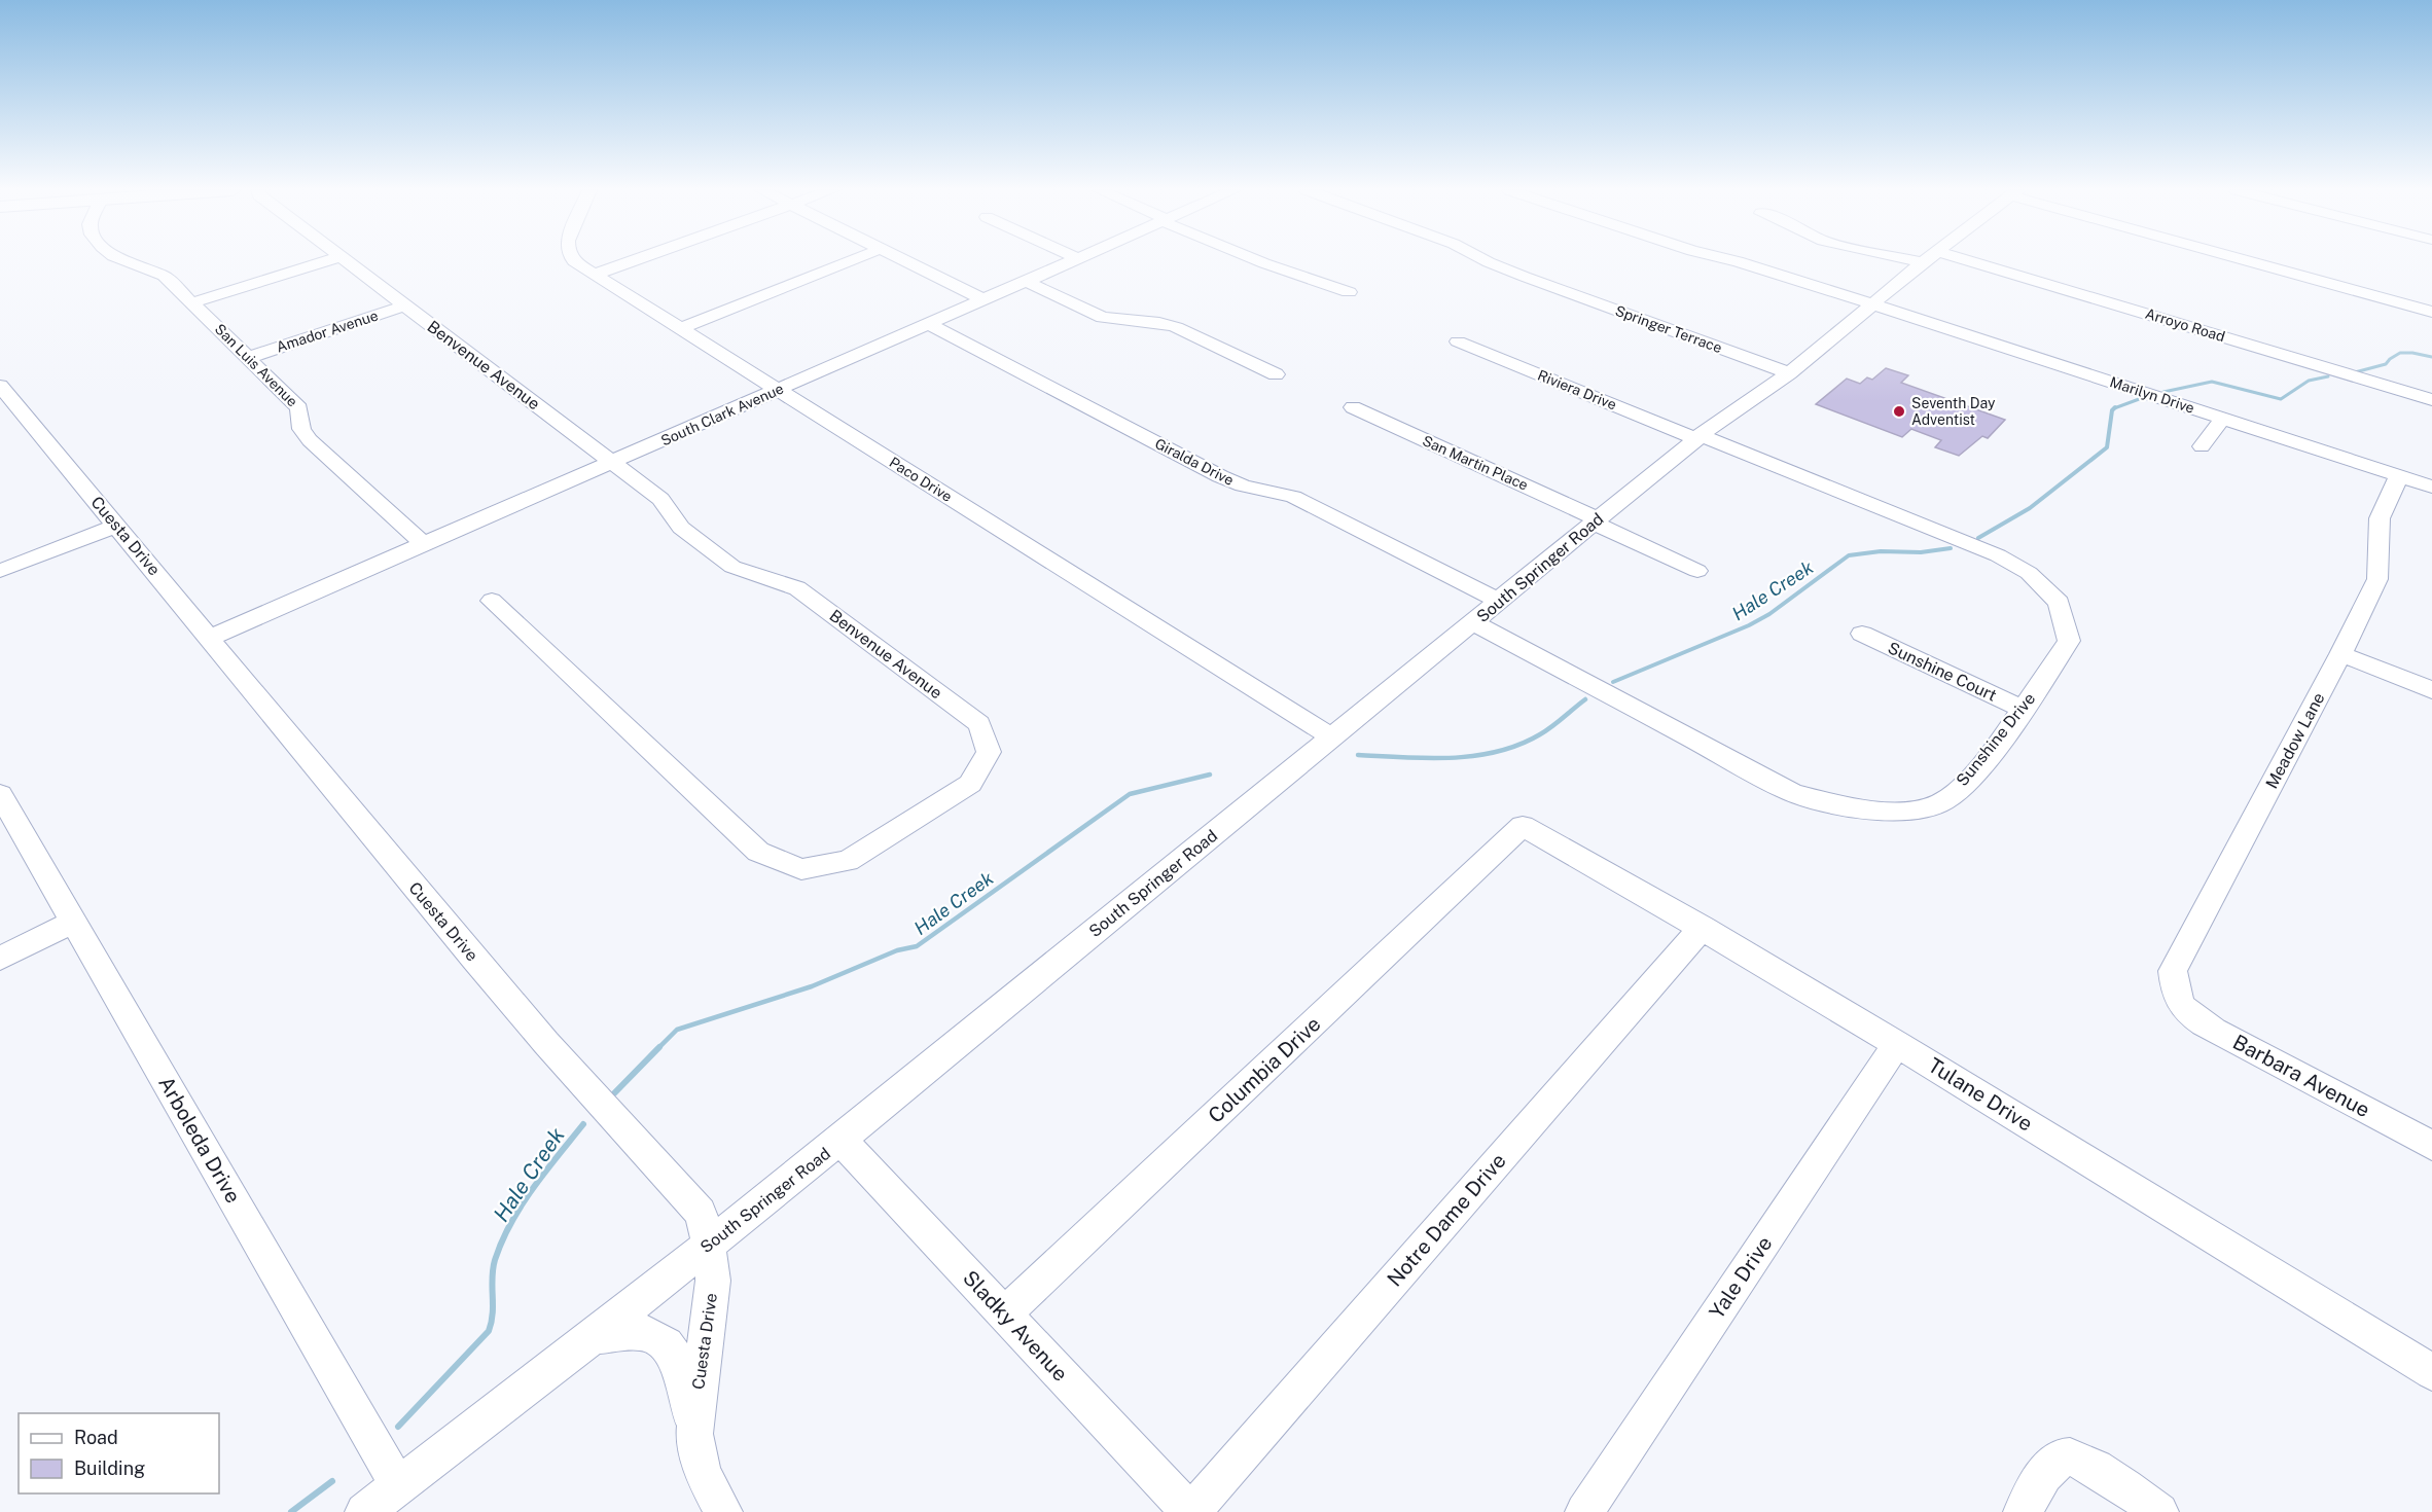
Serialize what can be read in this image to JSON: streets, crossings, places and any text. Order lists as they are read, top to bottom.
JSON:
{
  "streets": {
    "street": [
      "Arroyo Road",
      "Springer Terrace",
      "Amador Avenue",
      "San Luis Avenue",
      "Benvenue Avenue",
      "Riviera Drive",
      "Marilyn Drive",
      "South Clark Avenue",
      "Giralda Drive",
      "San Martin Place",
      "Paco Drive",
      "Cuesta Drive",
      "South Springer Road",
      "Sunshine Court",
      "Sunshine Drive",
      "Meadow Lane",
      "Columbia Drive",
      "Barbara Avenue",
      "Tulane Drive",
      "Arboleda Drive",
      "Notre Dame Drive",
      "Yale Drive",
      "Sladky Avenue"
    ]
  },
  "crossings": [
    ["Springer Terrace", "South Springer Road"],
    ["Amador Avenue", "San Luis Avenue"],
    ["Amador Avenue", "Benvenue Avenue"],
    ["San Luis Avenue", "South Clark Avenue"],
    ["Benvenue Avenue", "South Clark Avenue"],
    ["Riviera Drive", "South Springer Road"],
    ["Riviera Drive", "Sunshine Drive"],
    ["Marilyn Drive", "South Springer Road"],
    ["Marilyn Drive", "Meadow Lane"],
    ["South Clark Avenue", "Giralda Drive"],
    ["South Clark Avenue", "Paco Drive"],
    ["South Clark Avenue", "Cuesta Drive"],
    ["Giralda Drive", "South Springer Road"],
    ["San Martin Place", "South Springer Road"],
    ["Paco Drive", "South Springer Road"],
    ["Cuesta Drive", "South Springer Road"],
    ["South Springer Road", "Sunshine Drive"],
    ["South Springer Road", "Arboleda Drive"],
    ["South Springer Road", "Sladky Avenue"],
    ["Sunshine Court", "Sunshine Drive"],
    ["Meadow Lane", "Barbara Avenue"],
    ["Columbia Drive", "Tulane Drive"],
    ["Columbia Drive", "Sladky Avenue"],
    ["Tulane Drive", "Notre Dame Drive"],
    ["Tulane Drive", "Yale Drive"],
    ["Notre Dame Drive", "Sladky Avenue"]
  ],
  "water": ["Hale Creek"],
  "places": ["Seventh Day Adventist"],
  "legend": ["Road", "Building"]
}
